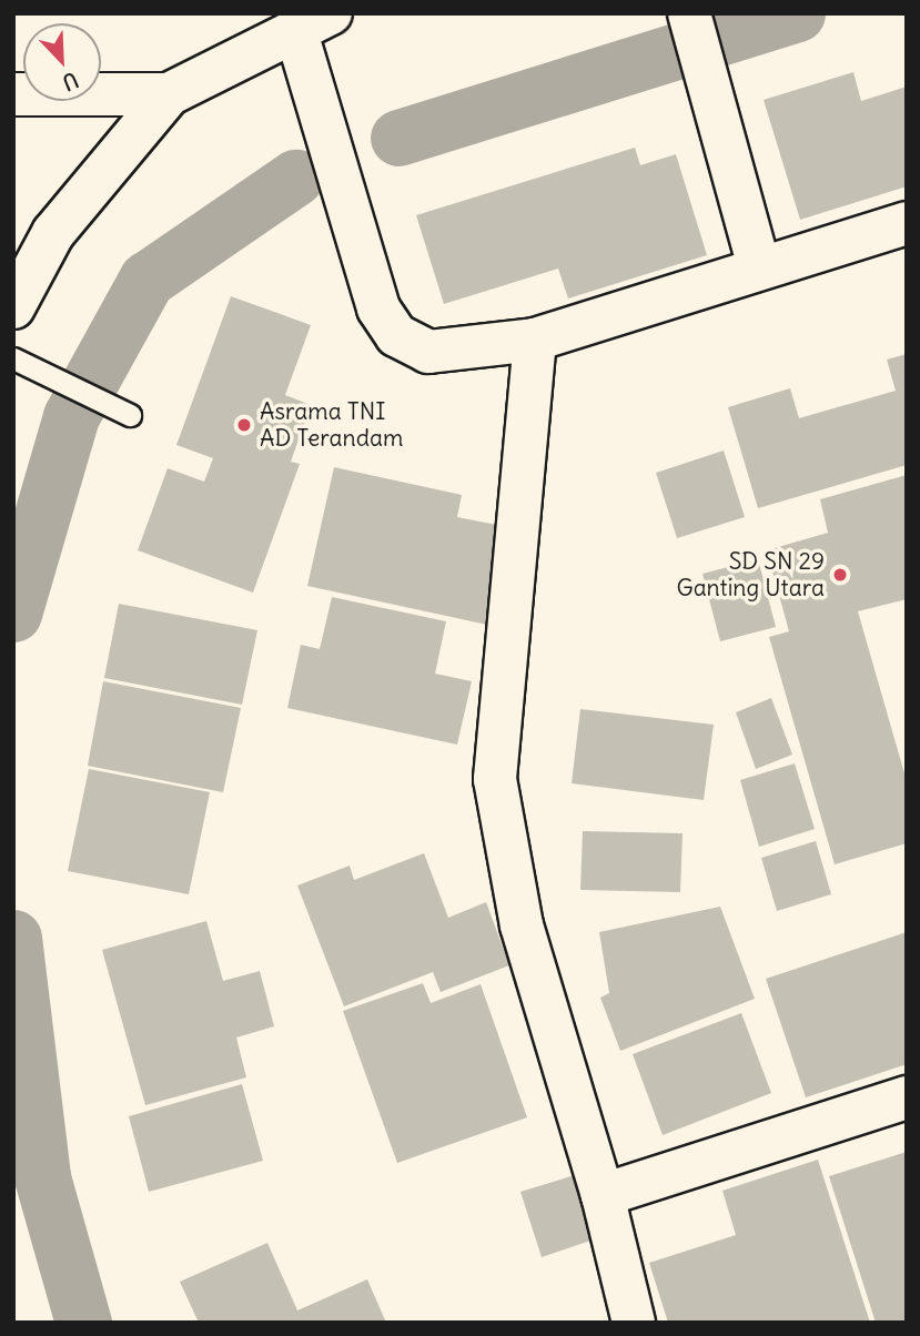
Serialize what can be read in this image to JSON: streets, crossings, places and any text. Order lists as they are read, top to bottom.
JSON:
{
  "places": ["Asrama TNI AD Terandam", "SD SN 29 Ganting Utara"],
  "north": "bottom right"
}
